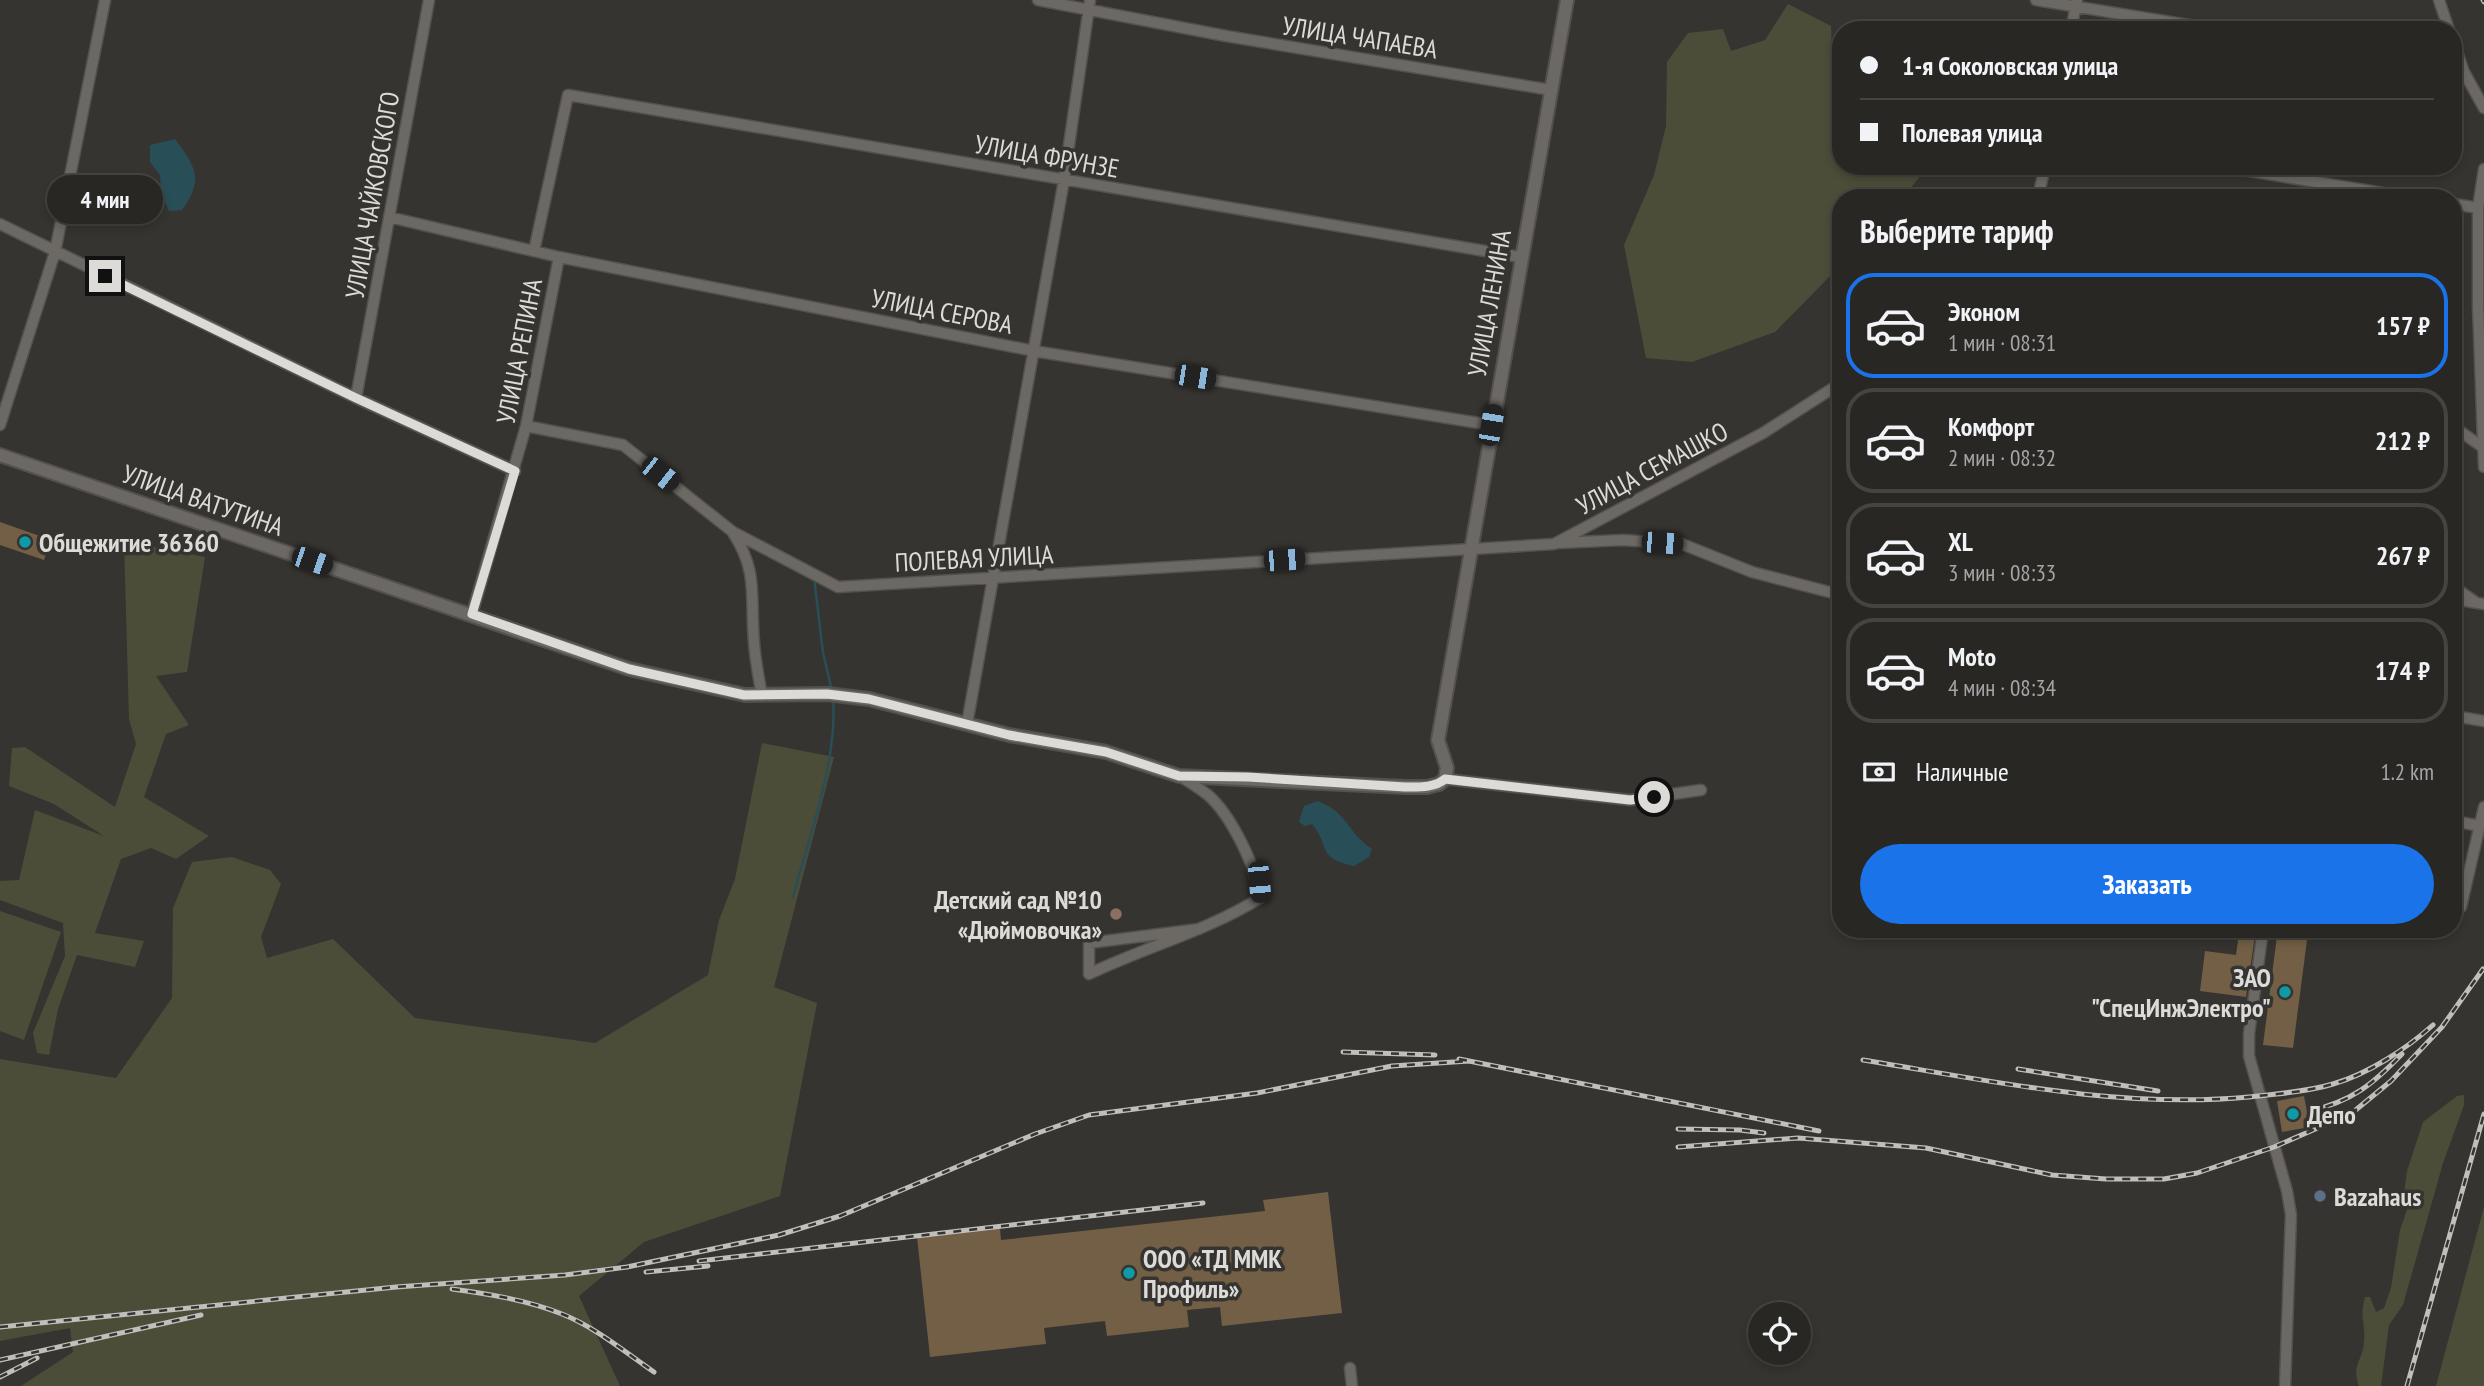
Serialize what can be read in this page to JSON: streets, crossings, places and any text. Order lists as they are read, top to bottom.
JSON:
{
  "streets": {
    "street": [
      "УЛИЦА ЧАПАЕВА",
      "УЛИЦА ФРУНЗЕ",
      "УЛИЦА ЧАЙКОВСКОГО",
      "УЛИЦА ЛЕНИНА",
      "УЛИЦА СЕРОВА",
      "УЛИЦА РЕПИНА",
      "УЛИЦА СЕМАШКО",
      "УЛИЦА ВАТУТИНА",
      "ПОЛЕВАЯ УЛИЦА"
    ]
  },
  "crossings": [
    ["УЛИЦА ЧАПАЕВА", "УЛИЦА ЛЕНИНА"],
    ["УЛИЦА ФРУНЗЕ", "УЛИЦА ЛЕНИНА"],
    ["УЛИЦА ФРУНЗЕ", "УЛИЦА РЕПИНА"],
    ["УЛИЦА ЧАЙКОВСКОГО", "УЛИЦА СЕРОВА"],
    ["УЛИЦА ЛЕНИНА", "УЛИЦА СЕРОВА"],
    ["УЛИЦА ЛЕНИНА", "УЛИЦА СЕМАШКО"],
    ["УЛИЦА ЛЕНИНА", "УЛИЦА ВАТУТИНА"],
    ["УЛИЦА ЛЕНИНА", "ПОЛЕВАЯ УЛИЦА"],
    ["УЛИЦА СЕРОВА", "УЛИЦА РЕПИНА"],
    ["УЛИЦА РЕПИНА", "УЛИЦА ВАТУТИНА"],
    ["УЛИЦА РЕПИНА", "ПОЛЕВАЯ УЛИЦА"],
    ["УЛИЦА СЕМАШКО", "ПОЛЕВАЯ УЛИЦА"]
  ],
  "places": [
    "Общежитие 36360",
    "Детский сад №10 «Дюймовочка»",
    "ЗАО \"СпецИнжЭлектро\"",
    "Депо",
    "Bazahaus",
    "ООО «ТД ММК Профиль»"
  ],
  "page": {
    "banner": ["1-я Соколовская улица", "Полевая улица"],
    "bubble": "4 мин",
    "heading": "Выберите тариф",
    "list": [
      {
        "name": "Эконом",
        "note": "1 мин · 08:31",
        "value": "157 ₽"
      },
      {
        "name": "Комфорт",
        "note": "2 мин · 08:32",
        "value": "212 ₽"
      },
      {
        "name": "XL",
        "note": "3 мин · 08:33",
        "value": "267 ₽"
      },
      {
        "name": "Moto",
        "note": "4 мин · 08:34",
        "value": "174 ₽"
      }
    ],
    "pay": ["Наличные", "1.2 km"],
    "buttons": "Заказать"
  }
}
